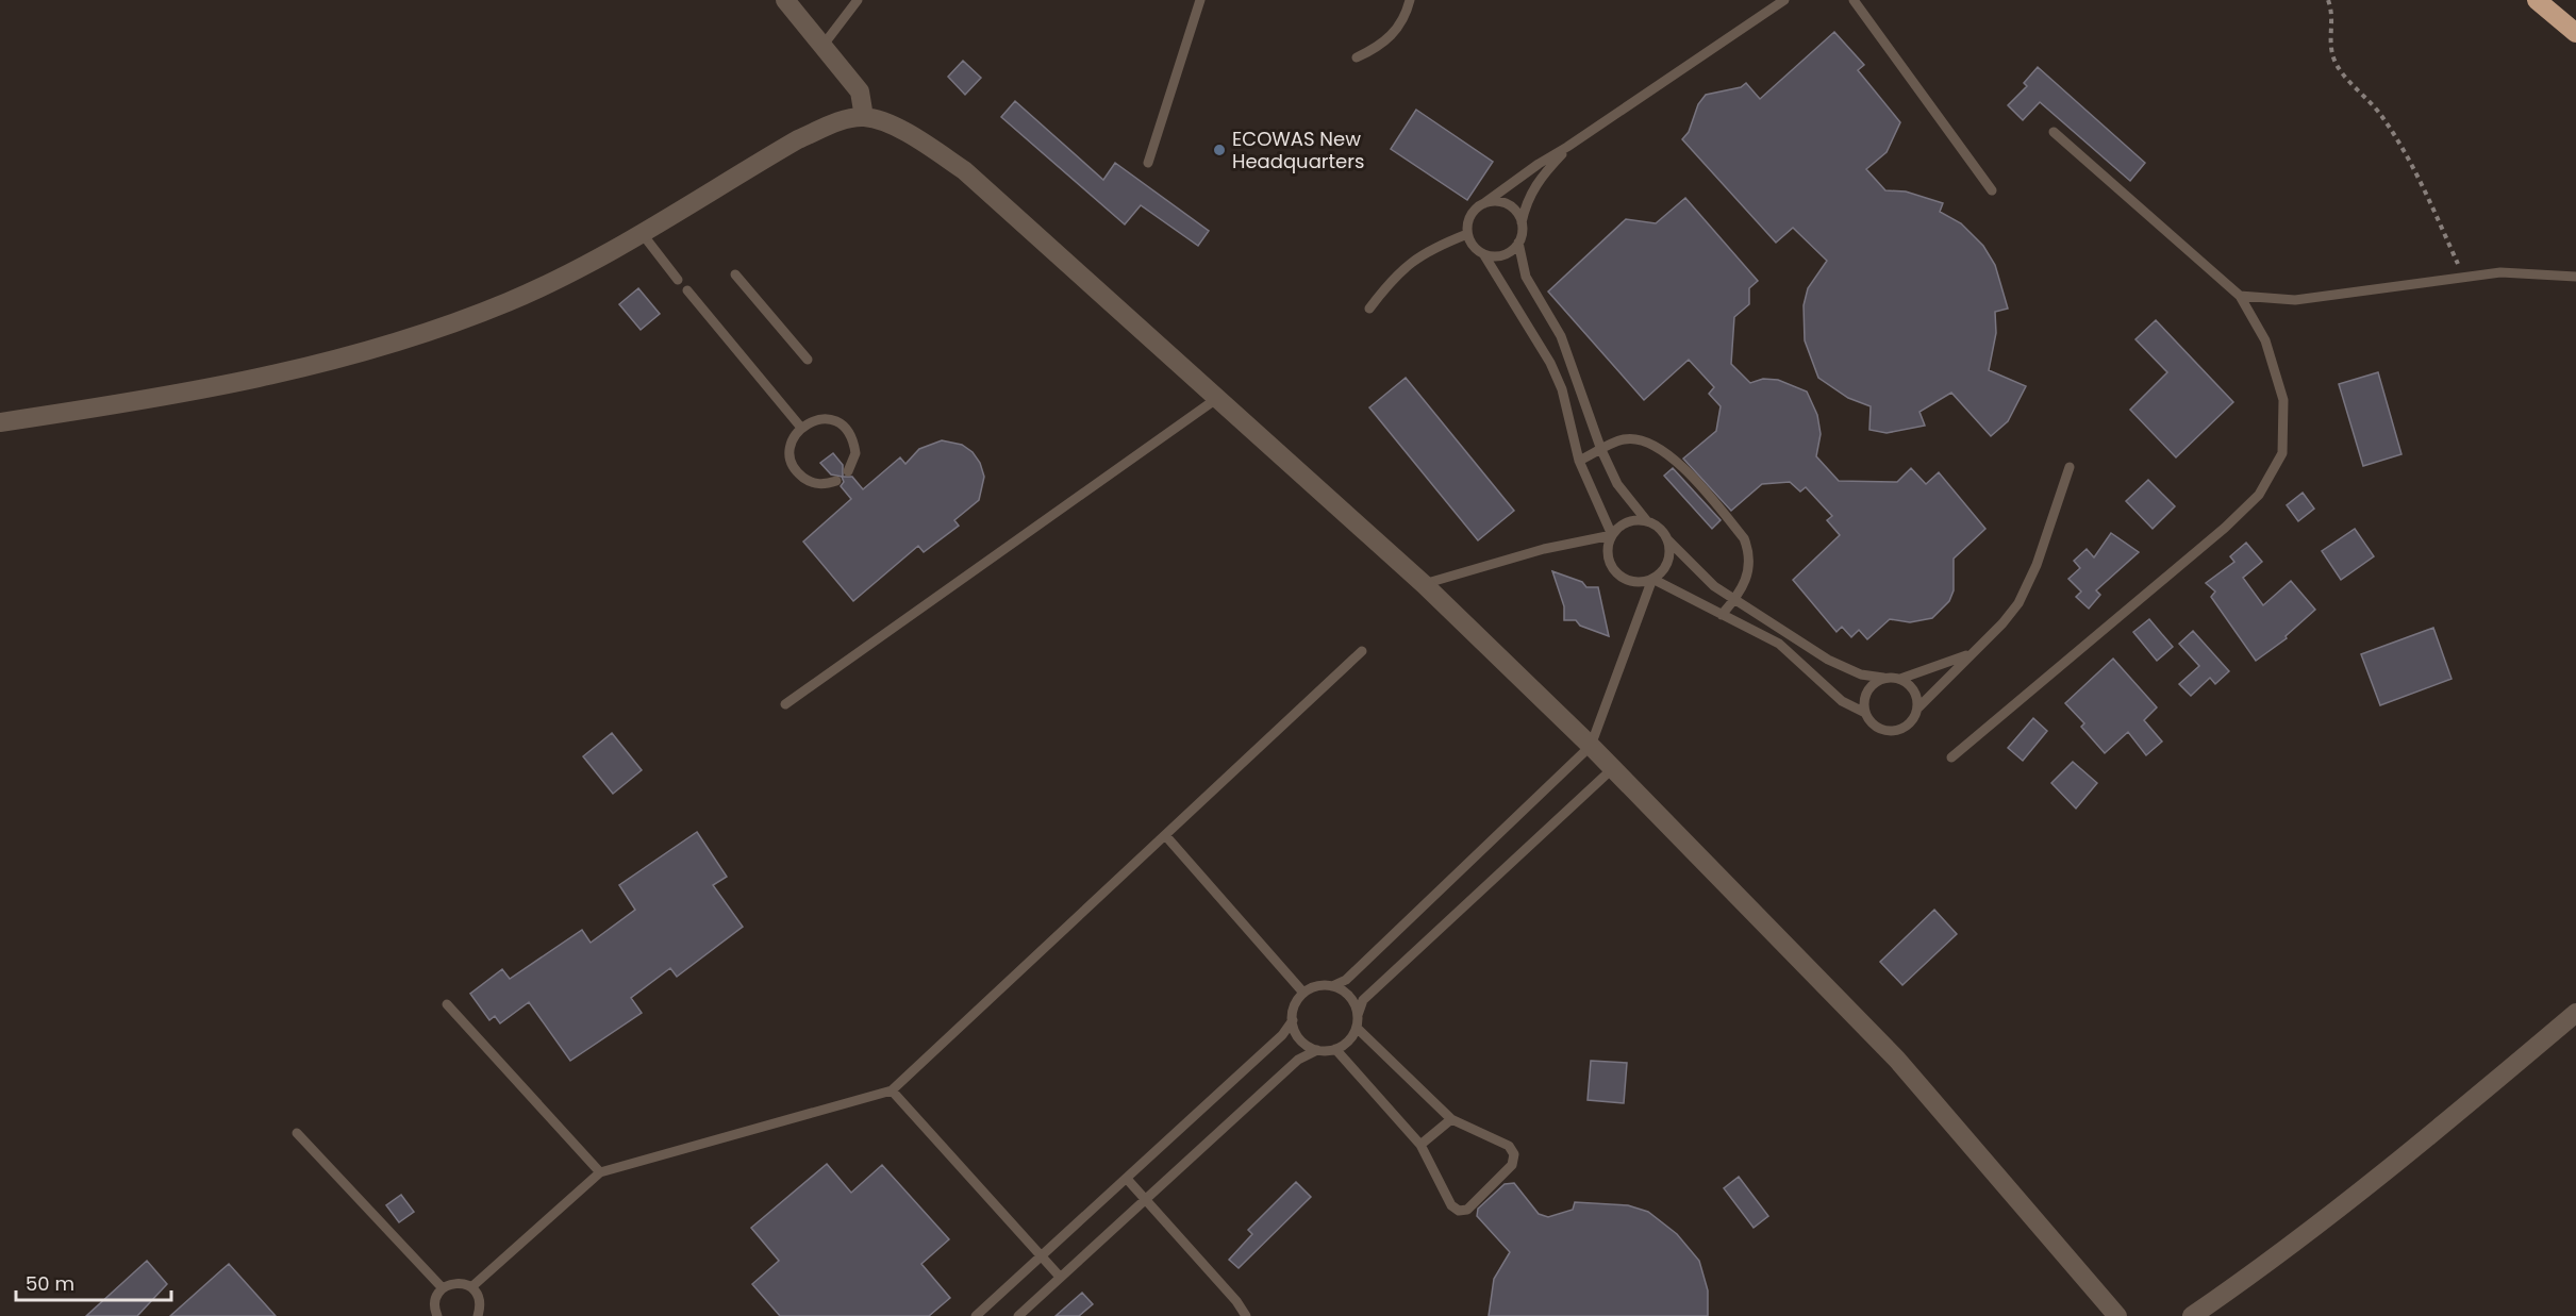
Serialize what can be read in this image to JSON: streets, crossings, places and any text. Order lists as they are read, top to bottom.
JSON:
{
  "places": ["ECOWAS New Headquarters"],
  "scale_bar": "50 m"
}
